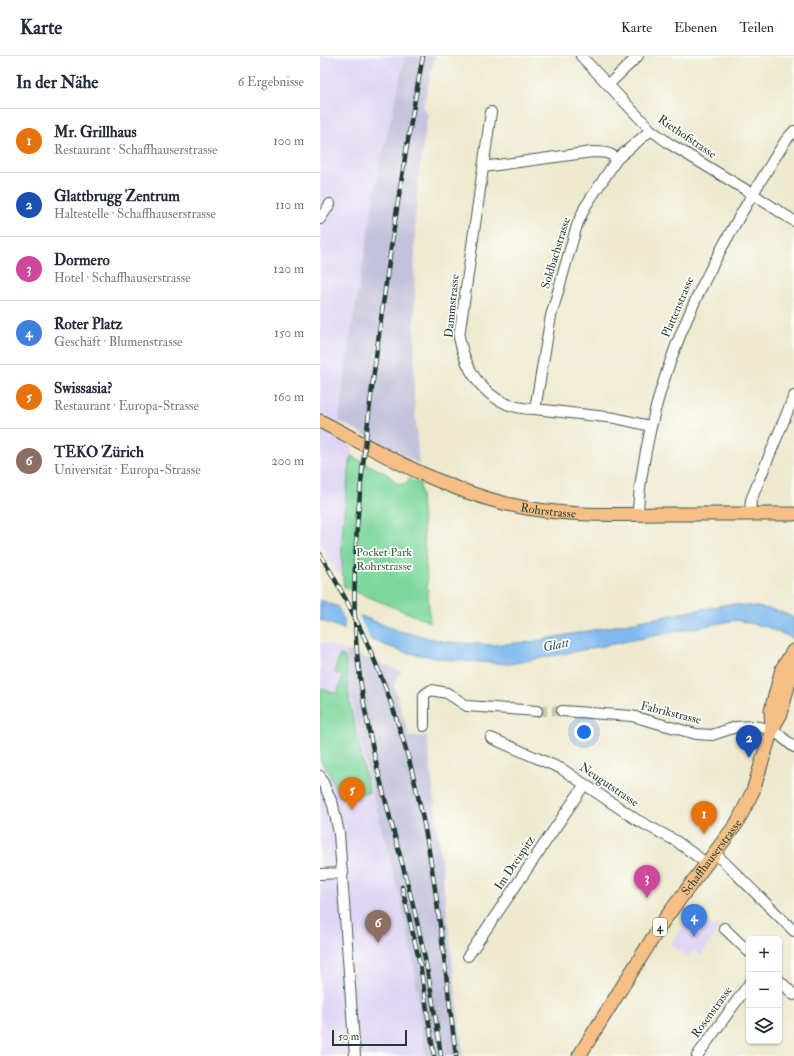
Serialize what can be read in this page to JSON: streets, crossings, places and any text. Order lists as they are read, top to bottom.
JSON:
{
  "streets": {
    "main road": ["Rohrstrasse", "Schaffhauserstrasse", "4"],
    "street": [
      "Riethofstrasse",
      "Soldbachstrasse",
      "Dammstrasse",
      "Plattenstrasse",
      "Fabrikstrasse",
      "Neugutstrasse",
      "Im Dreispitz",
      "Rosenstrasse"
    ]
  },
  "crossings": [
    ["Riethofstrasse", "Soldbachstrasse"],
    ["Riethofstrasse", "Plattenstrasse"],
    ["Soldbachstrasse", "Dammstrasse"],
    ["Dammstrasse", "Plattenstrasse"],
    ["Plattenstrasse", "Rohrstrasse"],
    ["Fabrikstrasse", "Schaffhauserstrasse"],
    ["Neugutstrasse", "Schaffhauserstrasse"],
    ["Neugutstrasse", "Im Dreispitz"]
  ],
  "water": ["Glatt"],
  "parks": ["Pocket Park Rohrstrasse"],
  "scale_bar": "50 m",
  "page": {
    "header": "Karte",
    "nav": ["Karte", "Ebenen", "Teilen"],
    "heading": ["In der Nähe", "6 Ergebnisse"],
    "list": [
      {
        "mark": "1",
        "name": "Mr. Grillhaus",
        "note": "Restaurant · Schaffhauserstrasse",
        "value": "100 m"
      },
      {
        "mark": "2",
        "name": "Glattbrugg Zentrum",
        "note": "Haltestelle · Schaffhauserstrasse",
        "value": "110 m"
      },
      {
        "mark": "3",
        "name": "Dormero",
        "note": "Hotel · Schaffhauserstrasse",
        "value": "120 m"
      },
      {
        "mark": "4",
        "name": "Roter Platz",
        "note": "Geschäft · Blumenstrasse",
        "value": "150 m"
      },
      {
        "mark": "5",
        "name": "Swissasia?",
        "note": "Restaurant · Europa-Strasse",
        "value": "160 m"
      },
      {
        "mark": "6",
        "name": "TEKO Zürich",
        "note": "Universität · Europa-Strasse",
        "value": "200 m"
      }
    ],
    "pins": [
      "2",
      "5",
      "1",
      "3",
      "4",
      "6"
    ],
    "map_buttons": ["+", "−"],
    "scale": "50 m"
  }
}
